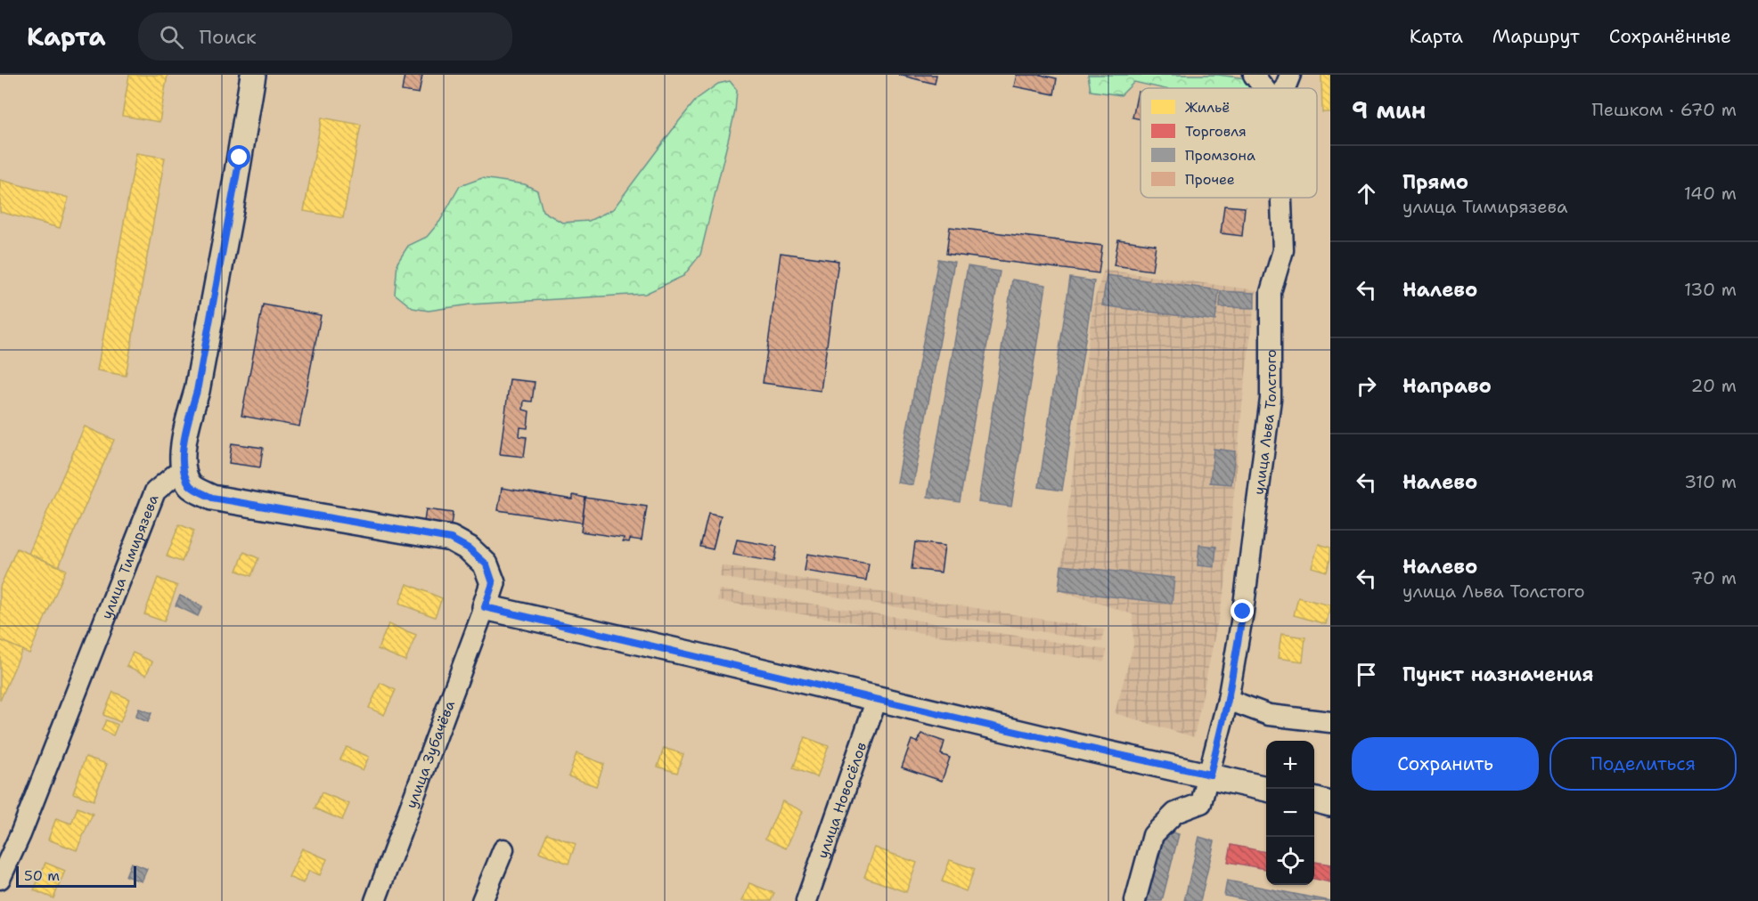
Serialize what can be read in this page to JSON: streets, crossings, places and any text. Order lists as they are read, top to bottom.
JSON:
{
  "streets": {
    "street": [
      "улица Льва Толстого",
      "улица Тимирязева",
      "улица Зубачёва",
      "улица Новосёлов"
    ]
  },
  "legend": [
    "Жильё",
    "Торговля",
    "Промзона",
    "Прочее"
  ],
  "scale_bar": "50 m",
  "page": {
    "header": "Карта",
    "search": "Поиск",
    "nav": ["Карта", "Маршрут", "Сохранённые"],
    "heading": ["9 мин", "Пешком · 670 m"],
    "list": [
      ["Прямо", "улица Тимирязева", "140 m"],
      ["Налево", "130 m"],
      ["Направо", "20 m"],
      ["Налево", "310 m"],
      ["Налево", "улица Льва Толстого", "70 m"],
      "Пункт назначения"
    ],
    "buttons": ["Сохранить", "Поделиться"],
    "map_buttons": ["+", "−"],
    "scale": "50 m"
  }
}
